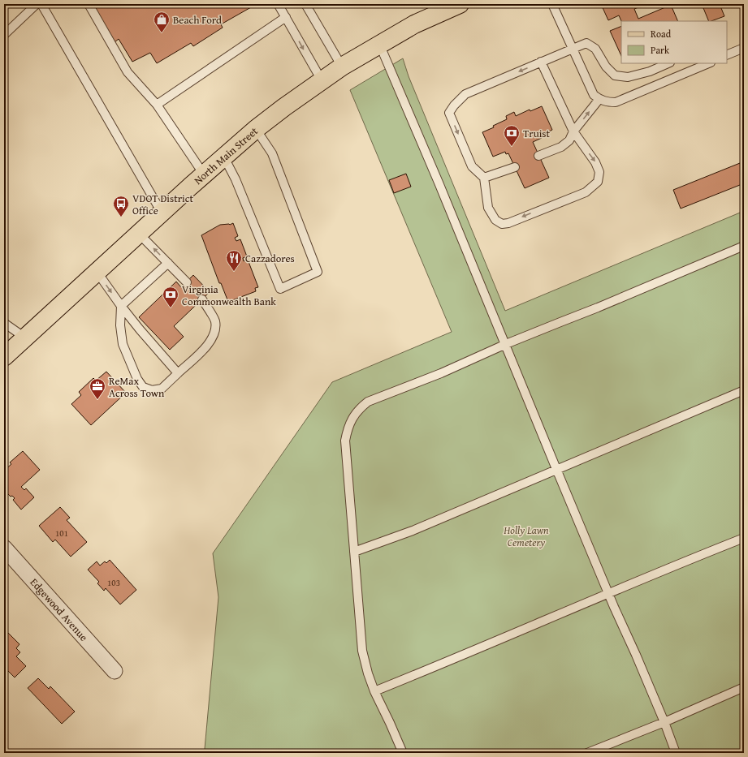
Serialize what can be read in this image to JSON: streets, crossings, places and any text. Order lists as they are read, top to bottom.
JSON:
{
  "streets": {
    "main road": ["North Main Street"],
    "street": ["Edgewood Avenue"]
  },
  "parks": ["Holly Lawn Cemetery"],
  "places": {
    "shop": ["Beach Ford"],
    "bank": ["Truist", "Virginia Commonwealth Bank"],
    "bus stop": ["VDOT District Office"],
    "restaurant": ["Cazzadores"],
    "office": ["ReMax Across Town"]
  },
  "house_numbers": ["101", "103"],
  "legend": ["Road", "Park"]
}
